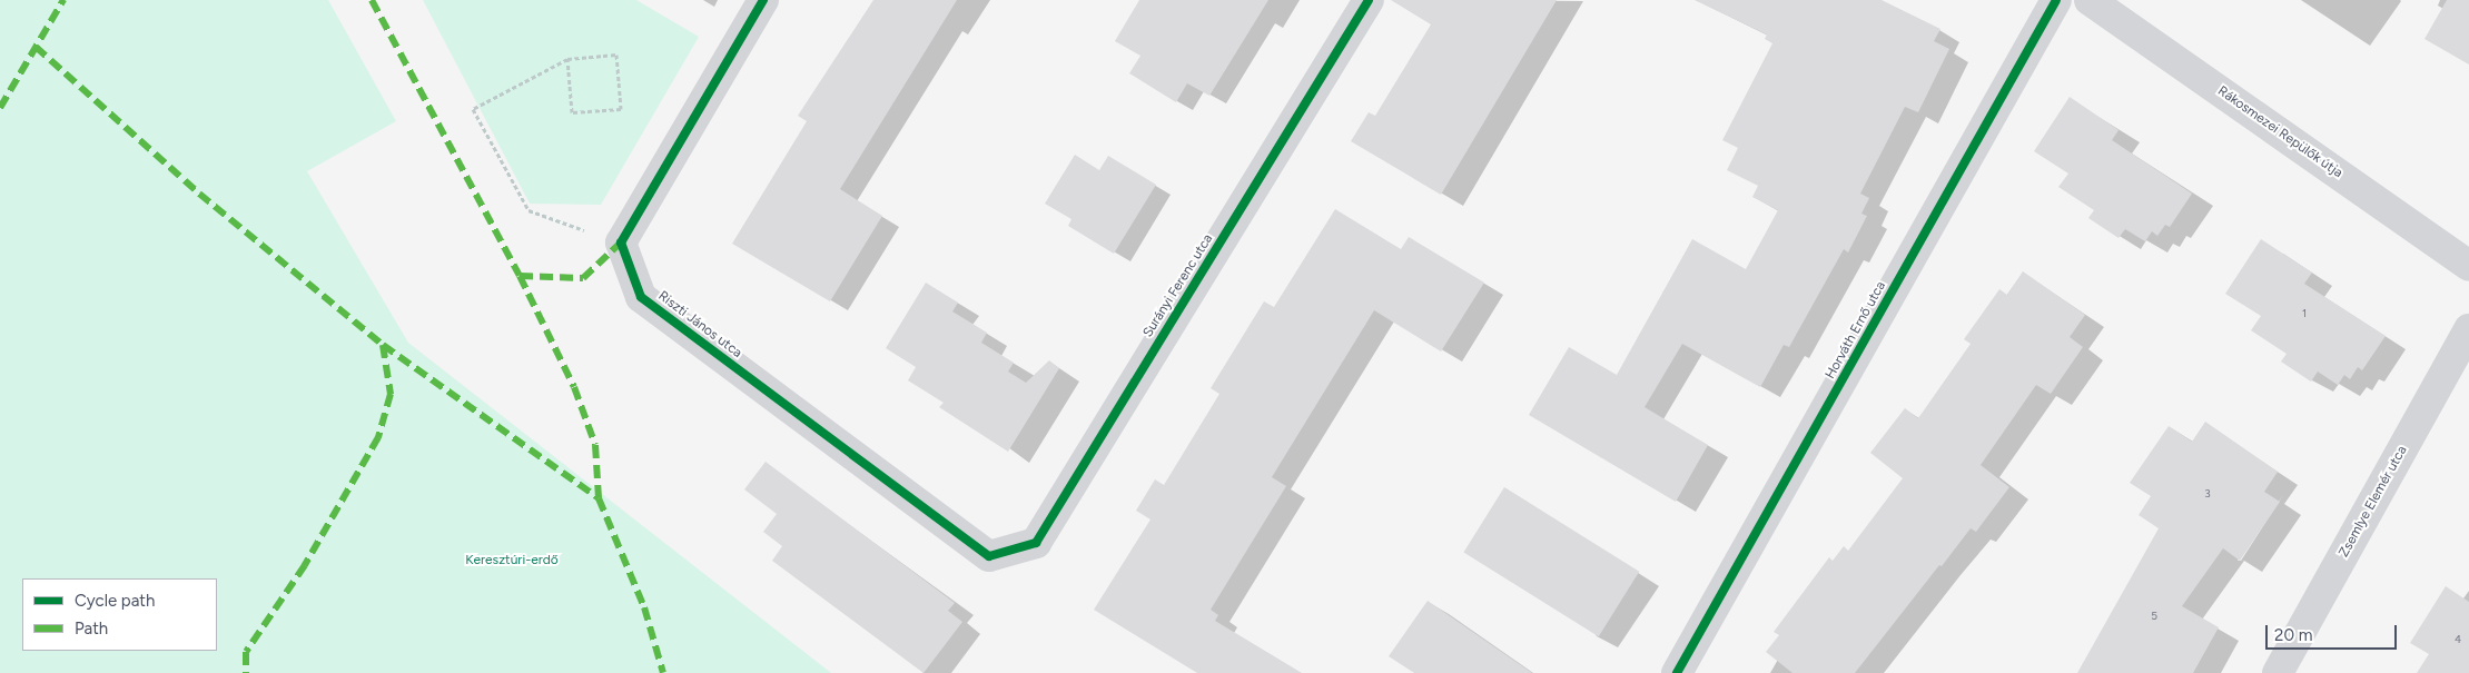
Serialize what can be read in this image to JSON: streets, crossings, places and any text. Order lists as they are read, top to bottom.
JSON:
{
  "streets": {
    "street": [
      "Rákosmezei Repülők útja",
      "Surányi Ferenc utca",
      "Riszti János utca",
      "Horváth Ernő utca",
      "Zsemlye Elemér utca"
    ]
  },
  "crossings": [
    ["Surányi Ferenc utca", "Riszti János utca"]
  ],
  "parks": ["Keresztúri-erdő"],
  "house_numbers": [
    "1",
    "3",
    "5",
    "4"
  ],
  "legend": ["Cycle path", "Path"],
  "scale_bar": "20 m"
}
